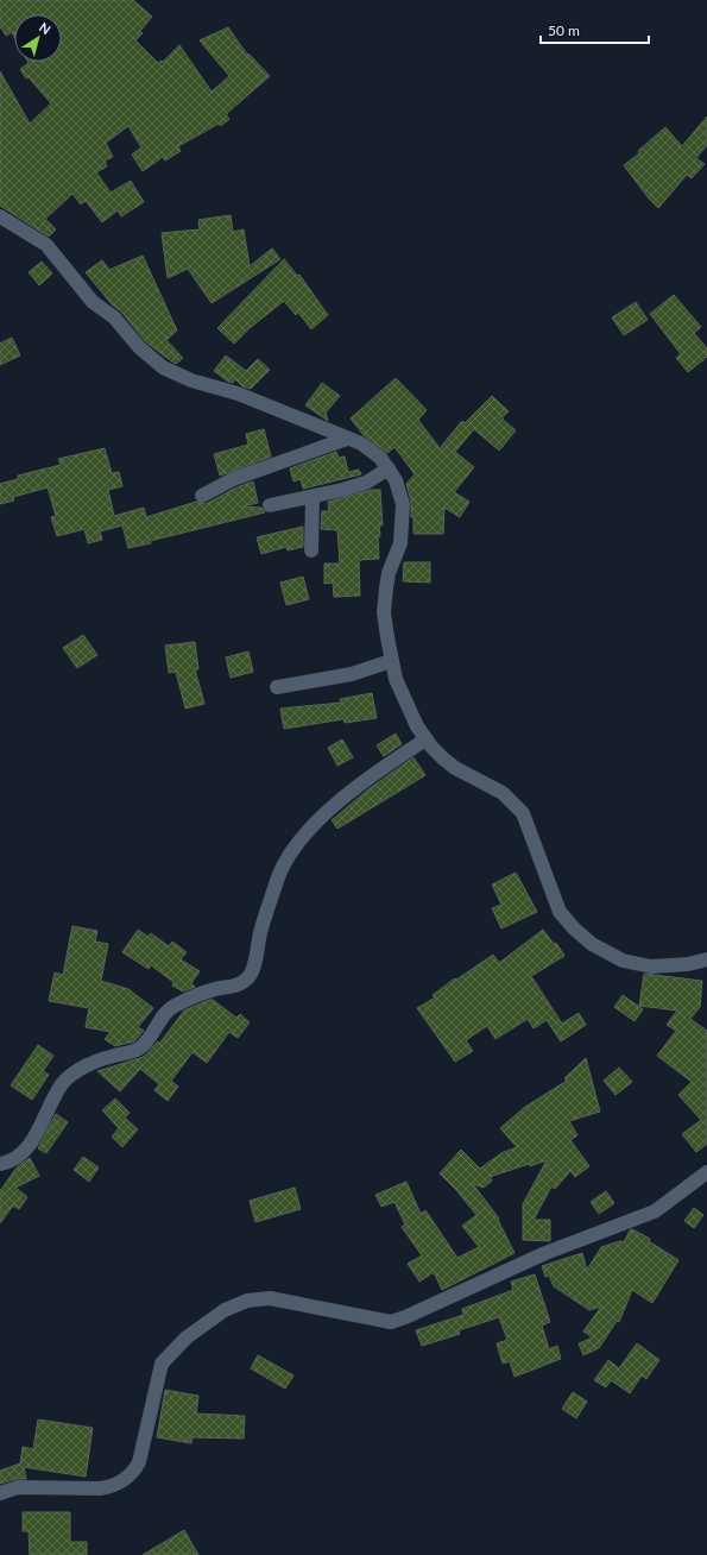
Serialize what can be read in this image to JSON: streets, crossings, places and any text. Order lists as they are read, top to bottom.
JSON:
{
  "scale_bar": "50 m",
  "north": "top right"
}
